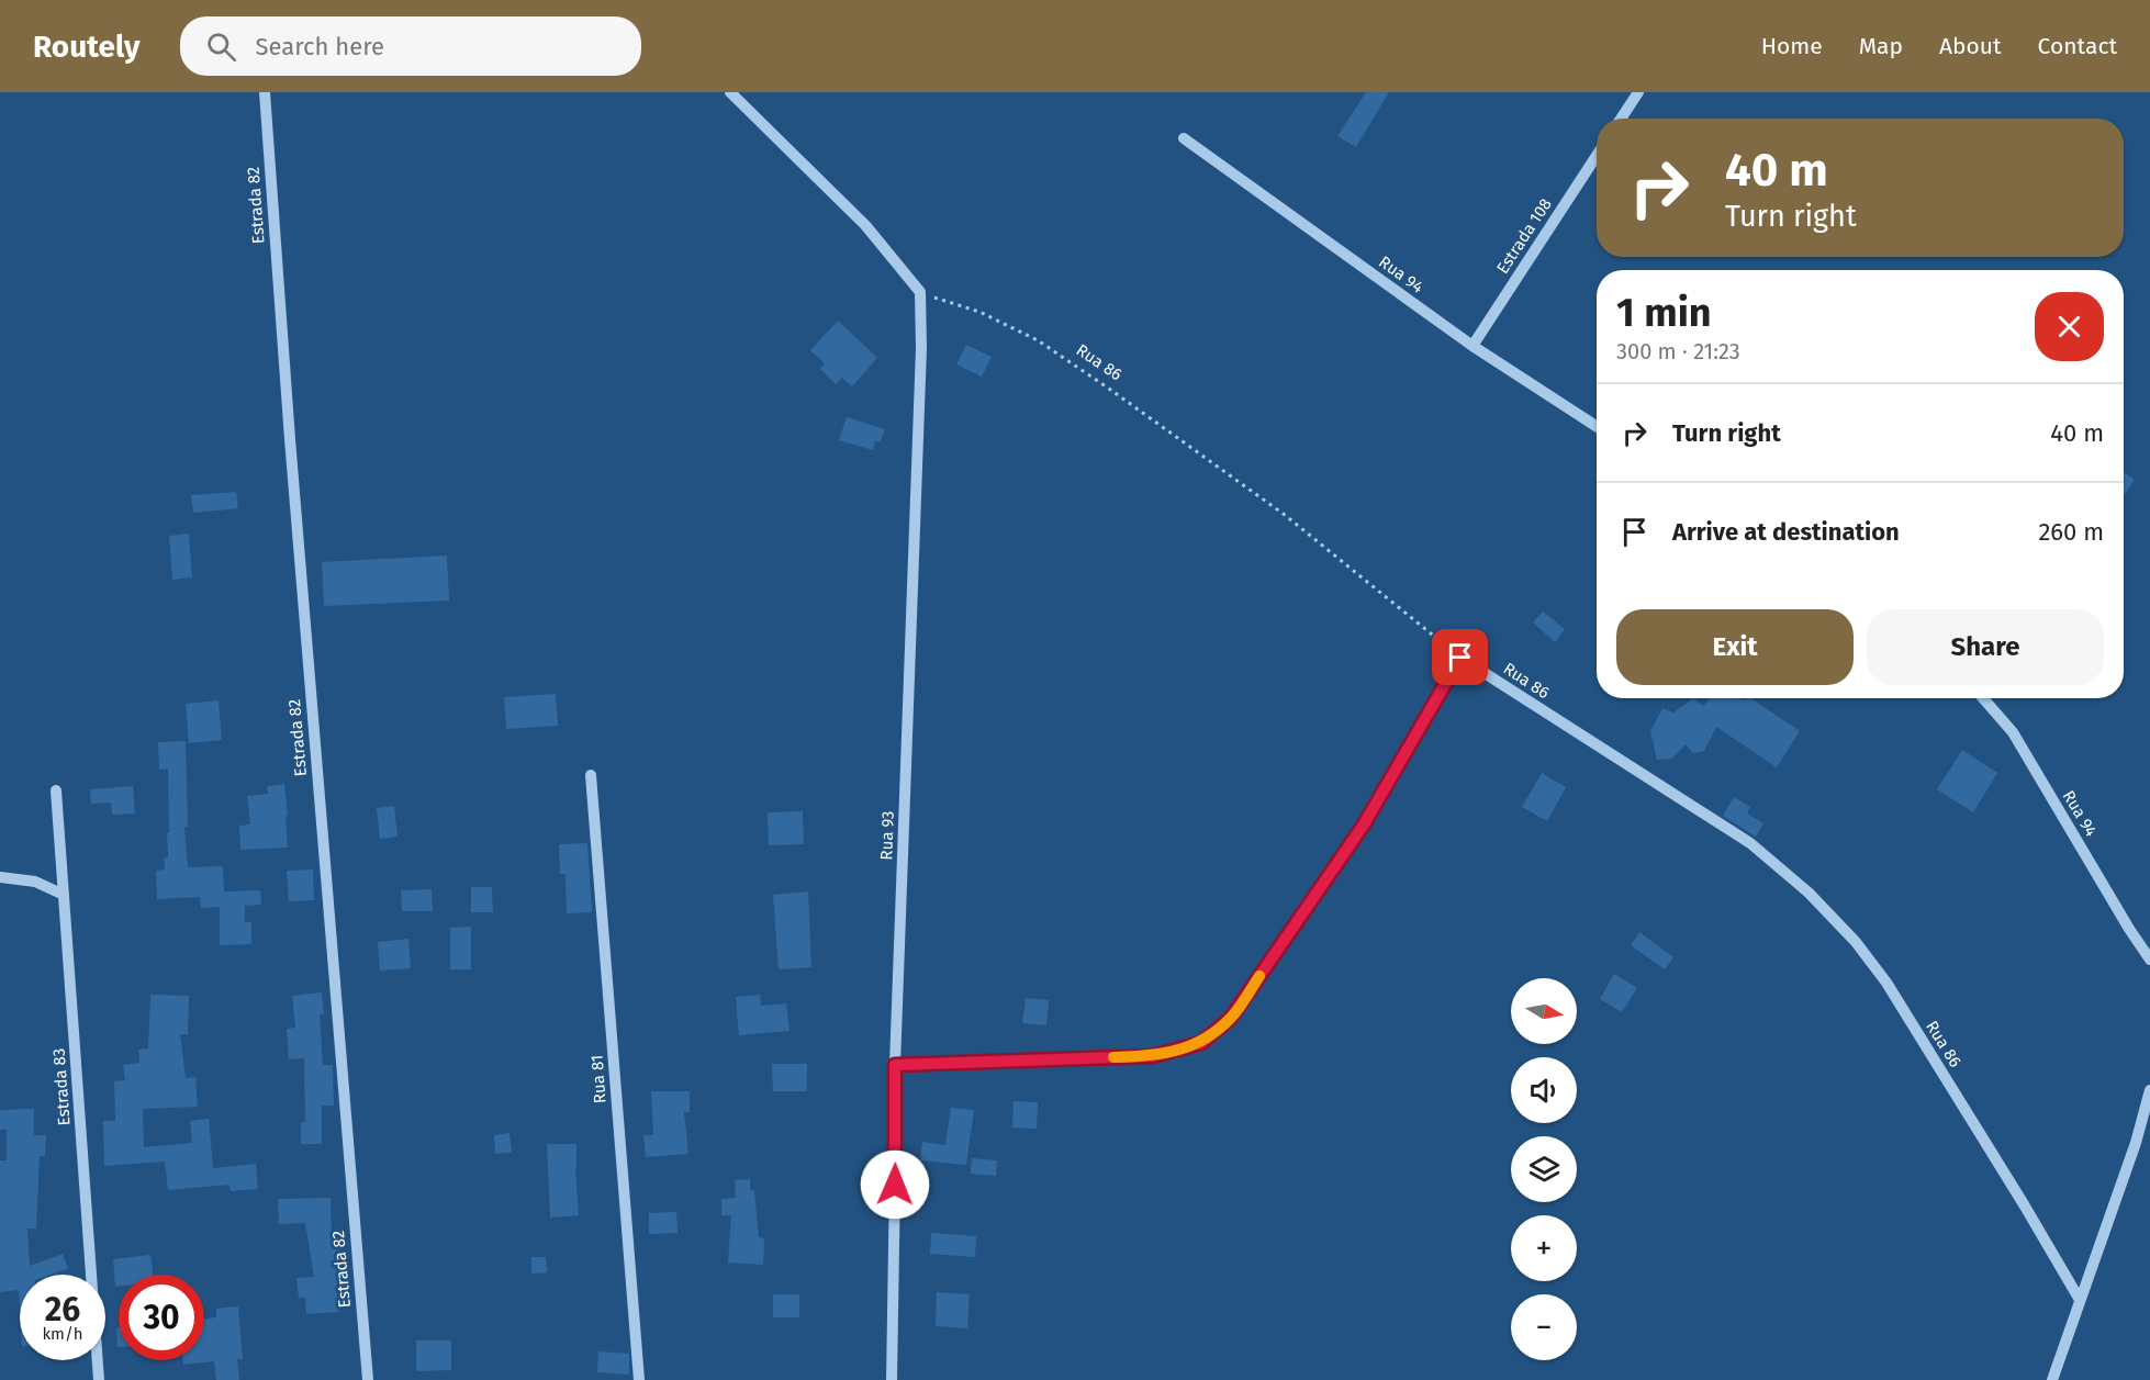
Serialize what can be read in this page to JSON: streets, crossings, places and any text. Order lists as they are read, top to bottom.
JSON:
{
  "streets": {
    "street": [
      "Estrada 82",
      "Estrada 108",
      "Rua 94",
      "Rua 86",
      "Rua 93",
      "Rua 81",
      "Estrada 83"
    ]
  },
  "crossings": [
    ["Estrada 108", "Rua 94"],
    ["Rua 86", "Rua 93"]
  ],
  "north": "right",
  "page": {
    "header": "Routely",
    "search": "Search here",
    "nav": [
      "Home",
      "Map",
      "About",
      "Contact"
    ],
    "turn": ["40 m", "Turn right"],
    "heading": ["1 min", "300 m · 21:23"],
    "list": [
      {
        "name": "Turn right",
        "value": "40 m"
      },
      {
        "name": "Arrive at destination",
        "value": "260 m"
      }
    ],
    "buttons": ["Exit", "Share"],
    "map_buttons": ["+", "−"],
    "speed": "26 km/h",
    "limit": "30"
  }
}
